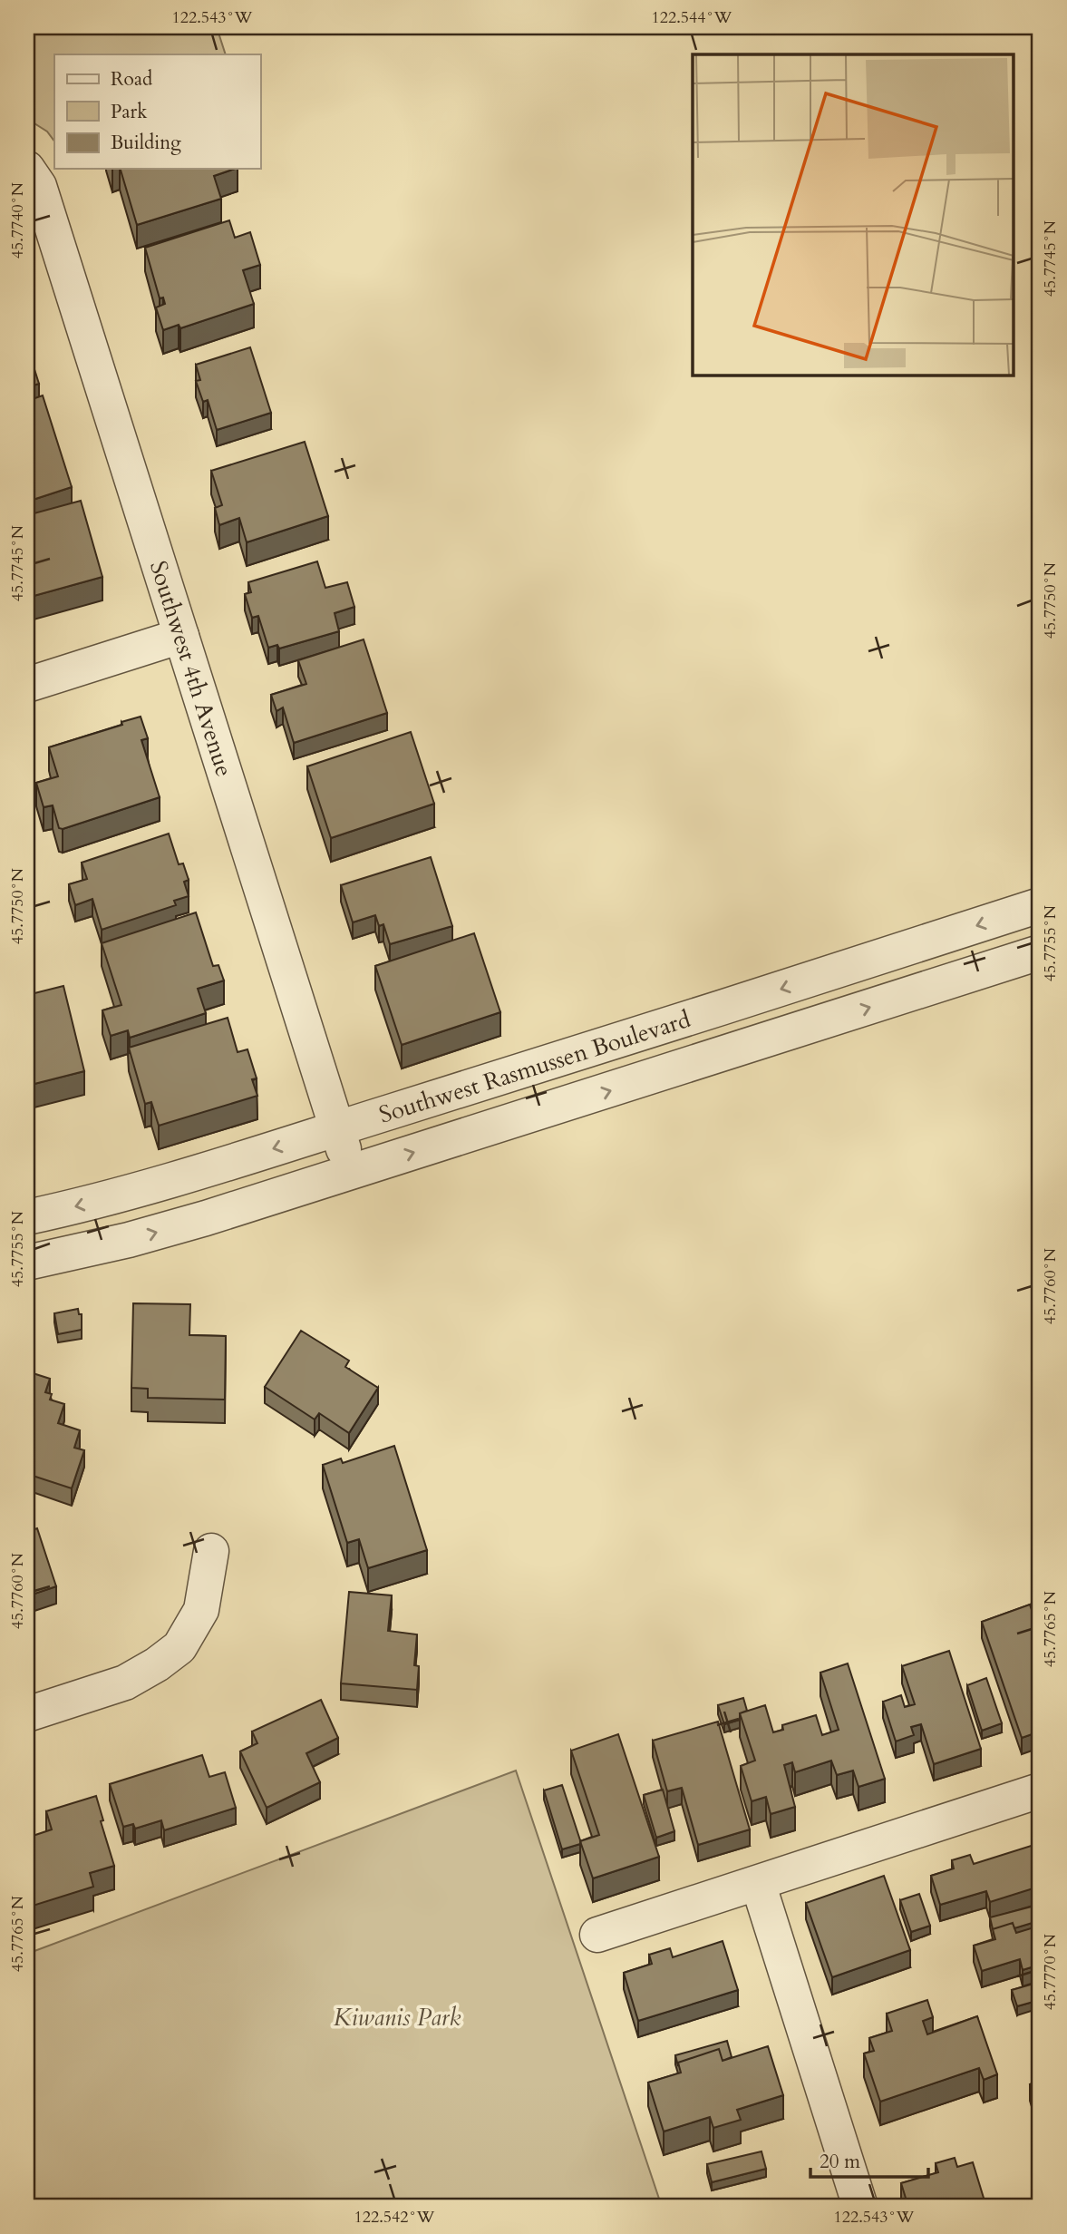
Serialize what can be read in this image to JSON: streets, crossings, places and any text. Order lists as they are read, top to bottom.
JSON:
{
  "streets": {
    "street": ["Southwest 4th Avenue", "Southwest Rasmussen Boulevard"]
  },
  "crossings": [
    ["Southwest 4th Avenue", "Southwest Rasmussen Boulevard"]
  ],
  "parks": ["Kiwanis Park"],
  "legend": ["Road", "Park", "Building"],
  "scale_bar": "20 m",
  "coordinates": [
    "122.543°W",
    "122.544°W",
    "45.7740°N",
    "45.7745°N",
    "45.7750°N",
    "45.7755°N",
    "45.7760°N",
    "45.7765°N",
    "45.7770°N",
    "122.542°W"
  ]
}
